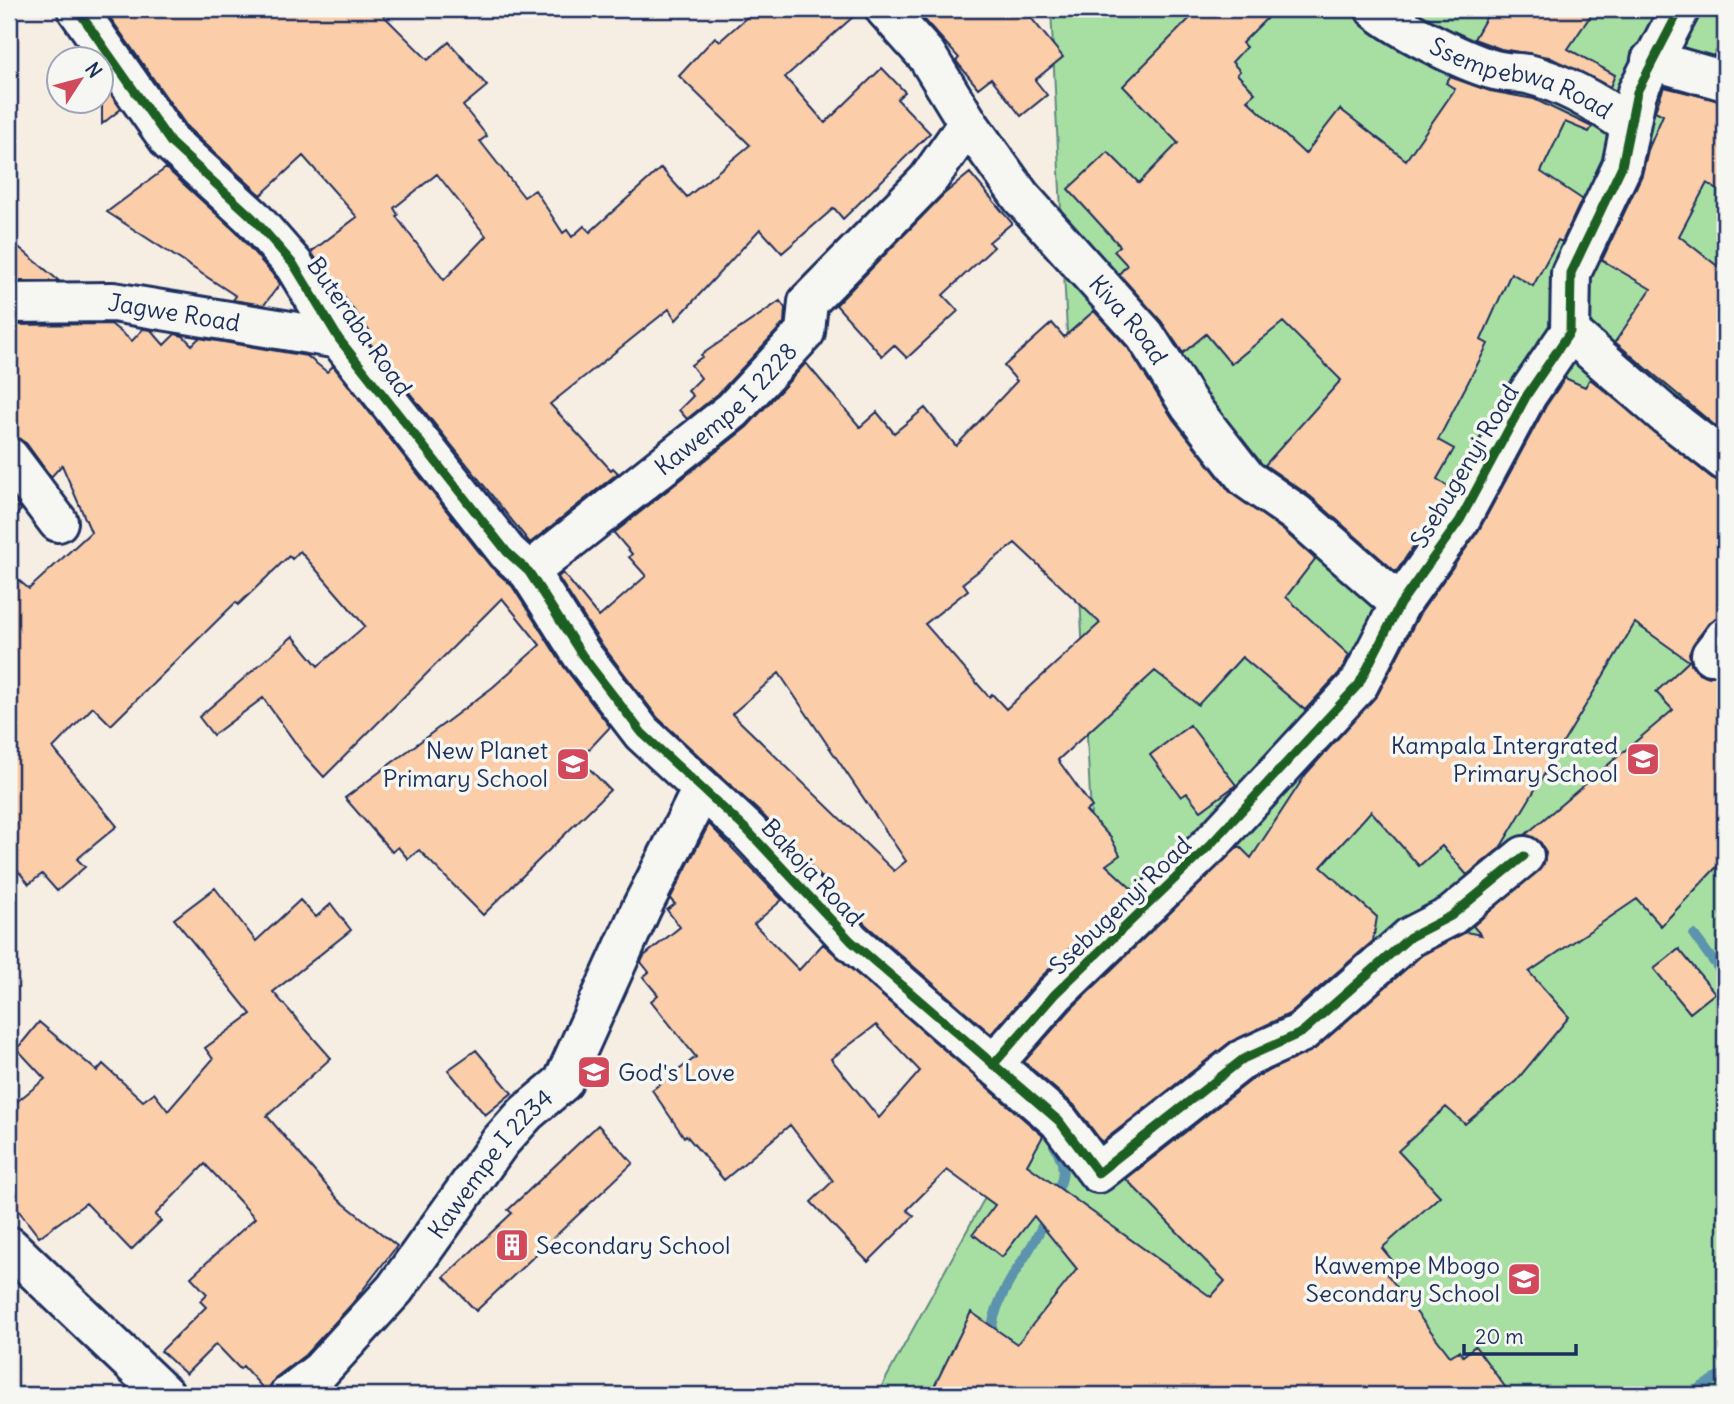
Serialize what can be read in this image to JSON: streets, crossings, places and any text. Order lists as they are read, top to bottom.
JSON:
{
  "streets": {
    "street": [
      "Ssempebwa Road",
      "Jagwe Road",
      "Kiva Road",
      "Buteraba Road",
      "Kawempe I 2228",
      "Ssebugenyi Road",
      "Bakoja Road",
      "Kawempe I 2234"
    ]
  },
  "crossings": [
    ["Jagwe Road", "Buteraba Road"],
    ["Kiva Road", "Kawempe I 2228"],
    ["Kiva Road", "Ssebugenyi Road"],
    ["Buteraba Road", "Kawempe I 2228"],
    ["Buteraba Road", "Bakoja Road"],
    ["Kawempe I 2228", "Bakoja Road"],
    ["Ssebugenyi Road", "Bakoja Road"],
    ["Bakoja Road", "Kawempe I 2234"]
  ],
  "places": {
    "school or university": [
      "Kampala Intergrated Primary School",
      "New Planet Primary School",
      "God's Love",
      "Kawempe Mbogo Secondary School"
    ],
    "building": ["Secondary School"]
  },
  "scale_bar": "20 m",
  "north": "top right"
}
